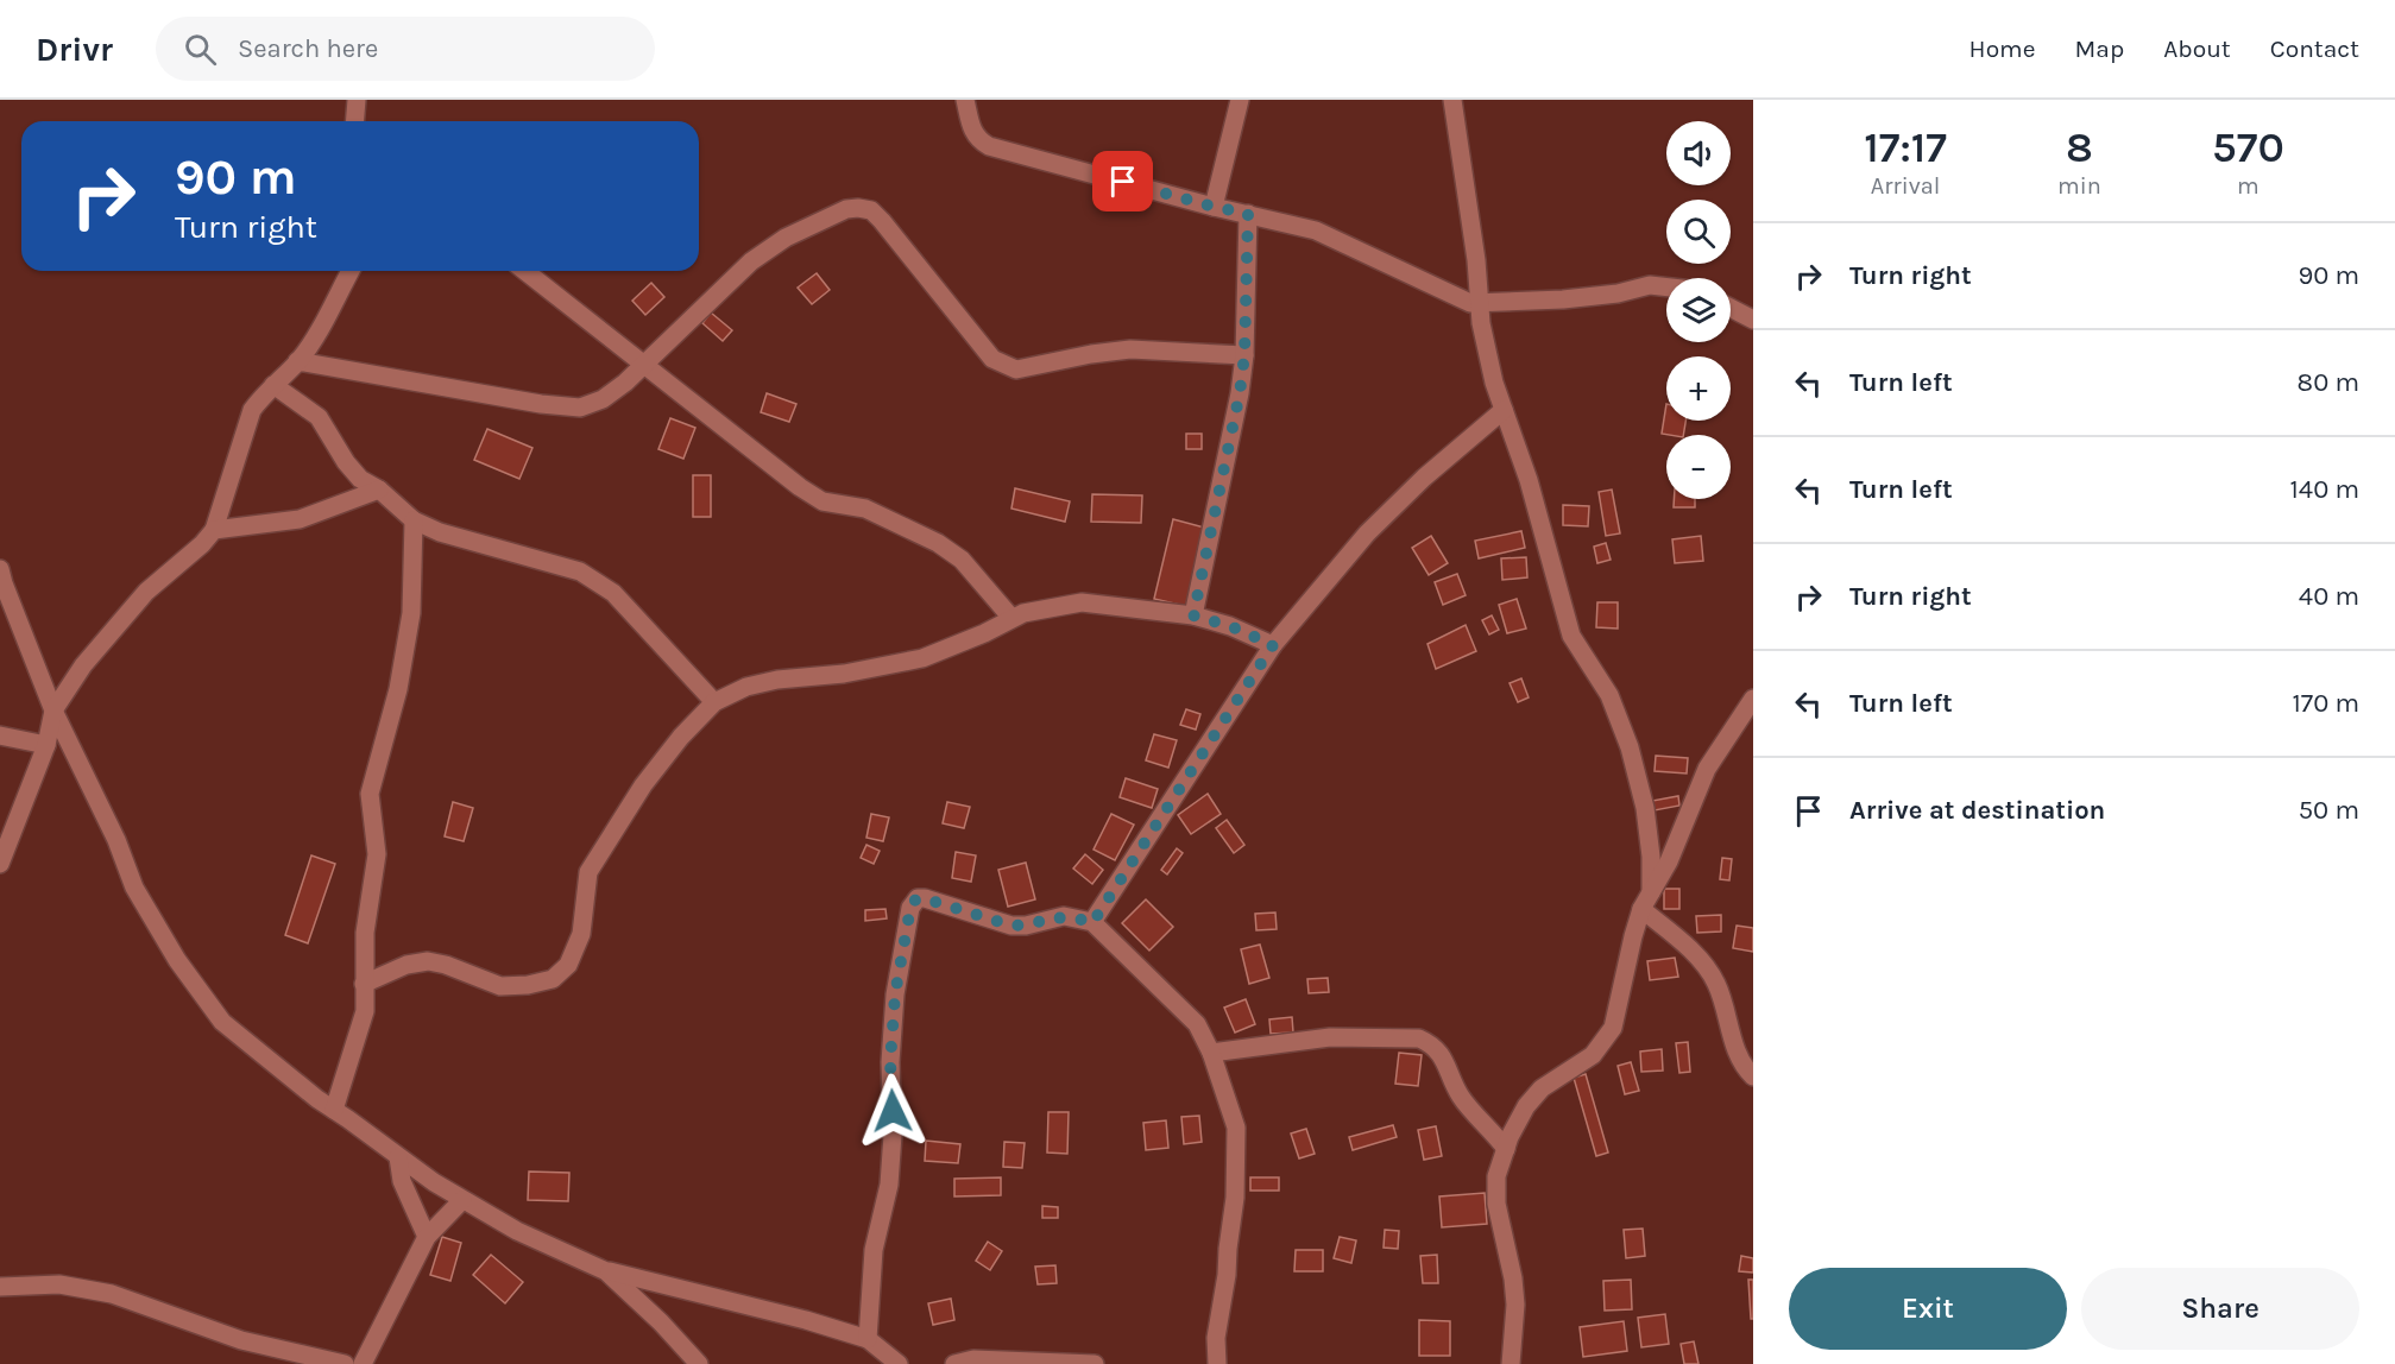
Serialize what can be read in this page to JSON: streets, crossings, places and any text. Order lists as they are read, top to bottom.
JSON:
{
  "page": {
    "header": "Drivr",
    "search": "Search here",
    "nav": [
      "Home",
      "Map",
      "About",
      "Contact"
    ],
    "eta": [
      "17:17",
      "Arrival",
      "8",
      "min",
      "570",
      "m"
    ],
    "map_buttons": ["+", "−"],
    "turn": ["90 m", "Turn right"],
    "list": [
      {
        "name": "Turn right",
        "value": "90 m"
      },
      {
        "name": "Turn left",
        "value": "80 m"
      },
      {
        "name": "Turn left",
        "value": "140 m"
      },
      {
        "name": "Turn right",
        "value": "40 m"
      },
      {
        "name": "Turn left",
        "value": "170 m"
      },
      {
        "name": "Arrive at destination",
        "value": "50 m"
      }
    ],
    "buttons": ["Exit", "Share"]
  }
}
